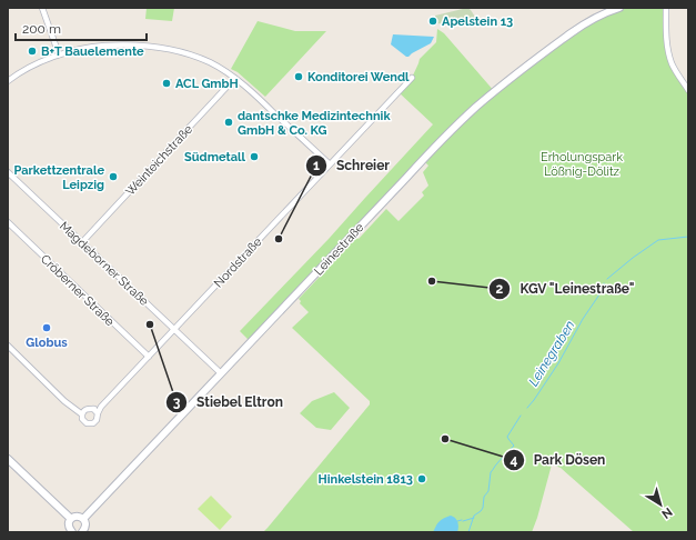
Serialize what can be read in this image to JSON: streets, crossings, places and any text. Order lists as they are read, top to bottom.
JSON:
{
  "streets": {
    "main road": ["Leinestraße"],
    "street": [
      "Weinteichstraße",
      "Nordstraße",
      "Magdeborner Straße",
      "Cröberner Straße"
    ]
  },
  "crossings": [
    ["Weinteichstraße", "Magdeborner Straße"],
    ["Leinestraße", "Magdeborner Straße"],
    ["Nordstraße", "Magdeborner Straße"],
    ["Nordstraße", "Cröberner Straße"]
  ],
  "water": ["Leinegraben"],
  "parks": ["Erholungspark Lößnig-Dölitz"],
  "places": [
    "Apelstein 13",
    "B+T Bauelemente",
    "Konditorei Wendl",
    "ACL GmbH",
    "dantschke Medizintechnik GmbH & Co. KG",
    "Südmetall",
    "Parkettzentrale Leipzig",
    "Schreier",
    "KGV \"Leinestraße\"",
    "Stiebel Eltron",
    "Globus",
    "Park Dösen",
    "Hinkelstein 1813"
  ],
  "scale_bar": "200 m",
  "north": "bottom right"
}
